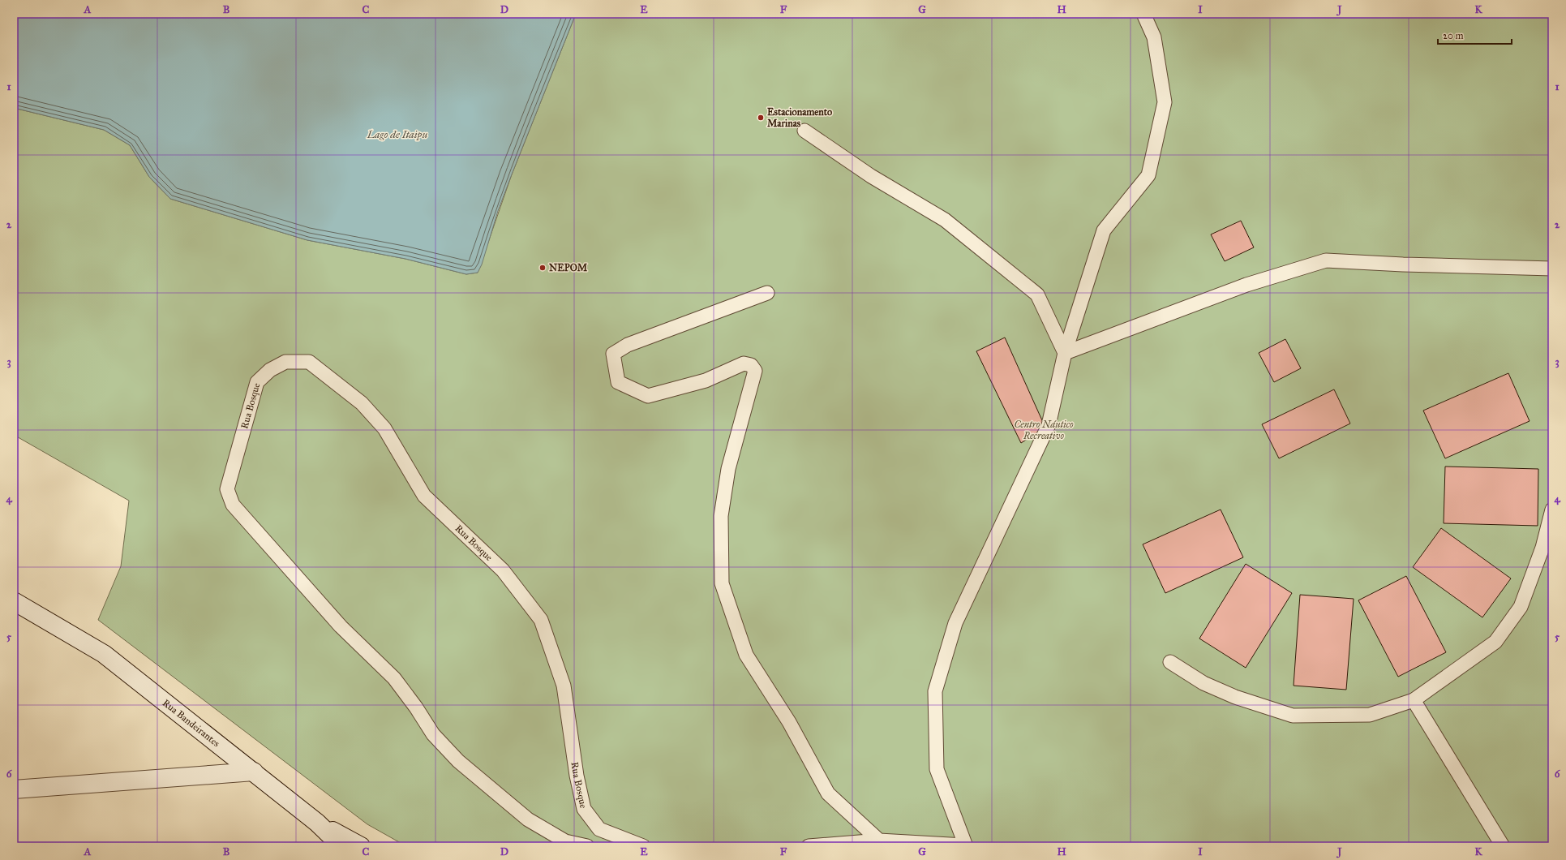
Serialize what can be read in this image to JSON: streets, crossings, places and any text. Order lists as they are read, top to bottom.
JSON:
{
  "streets": {
    "street": ["Rua Bandeirantes"],
    "lane": ["Rua Bosque"]
  },
  "water": ["Lago de Itaipu"],
  "parks": ["Centro Náutico Recreativo"],
  "places": ["Estacionamento Marinas", "NEPOM"],
  "scale_bar": "20 m",
  "grid": {
    "columns": [
      "A",
      "B",
      "C",
      "D",
      "E",
      "F",
      "G",
      "H",
      "I",
      "J",
      "K"
    ],
    "rows": [
      "1",
      "2",
      "3",
      "4",
      "5",
      "6"
    ]
  }
}
